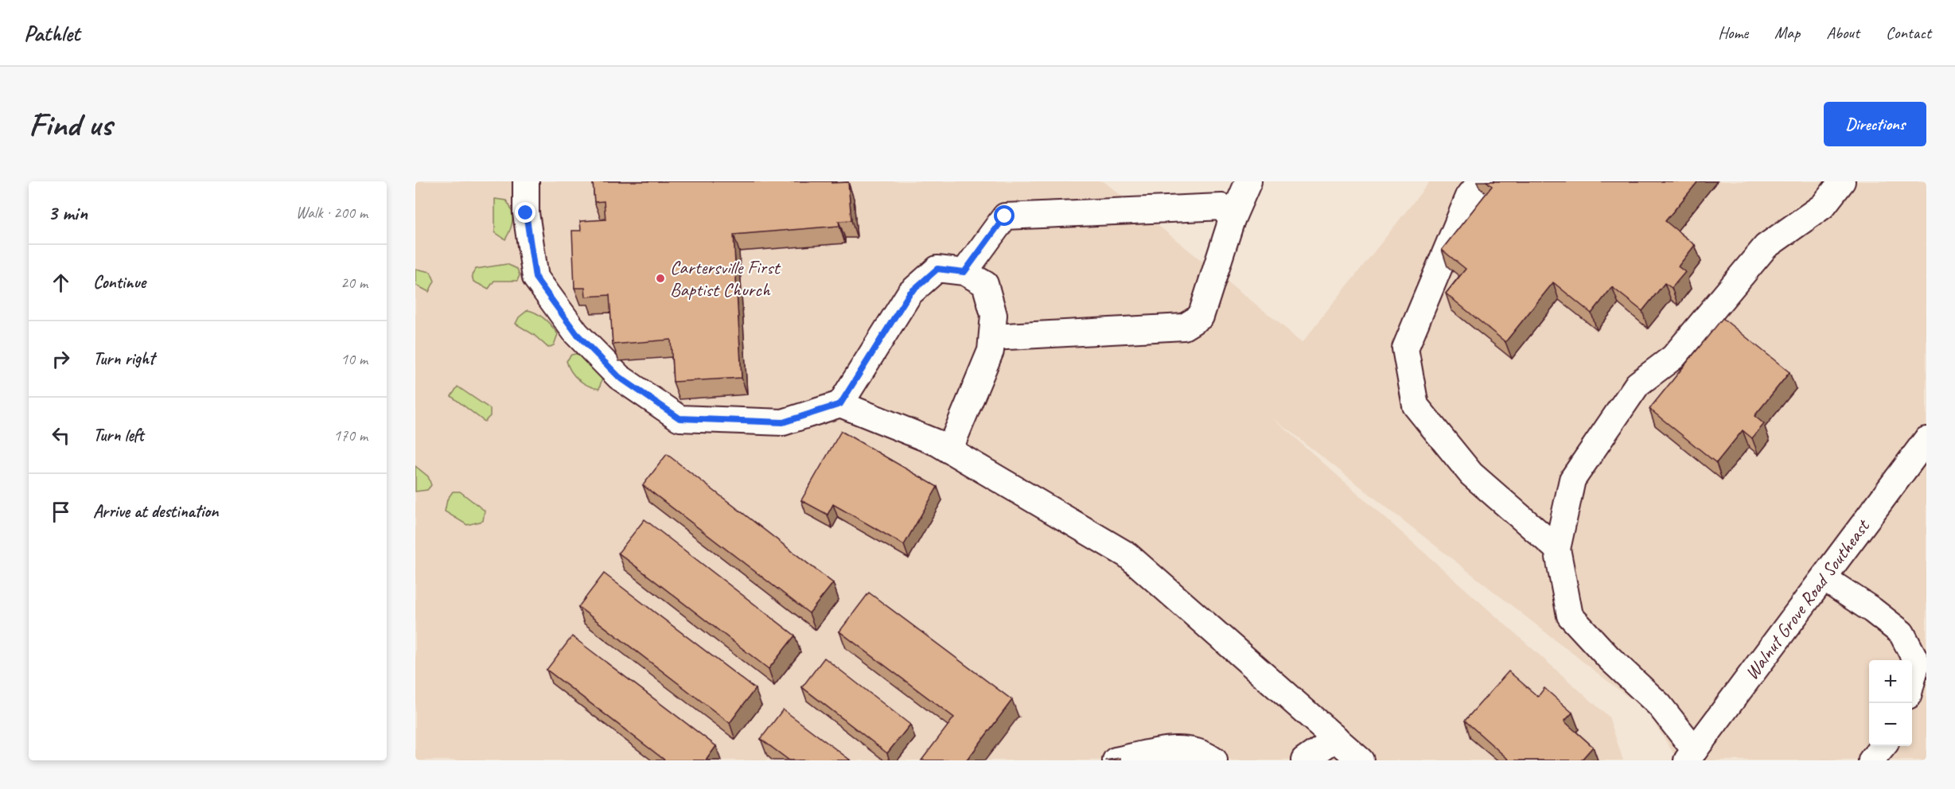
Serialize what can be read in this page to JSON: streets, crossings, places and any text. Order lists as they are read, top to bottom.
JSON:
{
  "streets": {
    "street": ["Walnut Grove Road Southeast"]
  },
  "places": ["Cartersville First Baptist Church"],
  "page": {
    "header": "Pathlet",
    "nav": [
      "Home",
      "Map",
      "About",
      "Contact"
    ],
    "buttons": "Directions",
    "title": "Find us",
    "heading": ["3 min", "Walk · 200 m"],
    "list": [
      ["Continue", "20 m"],
      ["Turn right", "10 m"],
      ["Turn left", "170 m"],
      "Arrive at destination"
    ],
    "map_buttons": ["+", "−"]
  }
}
